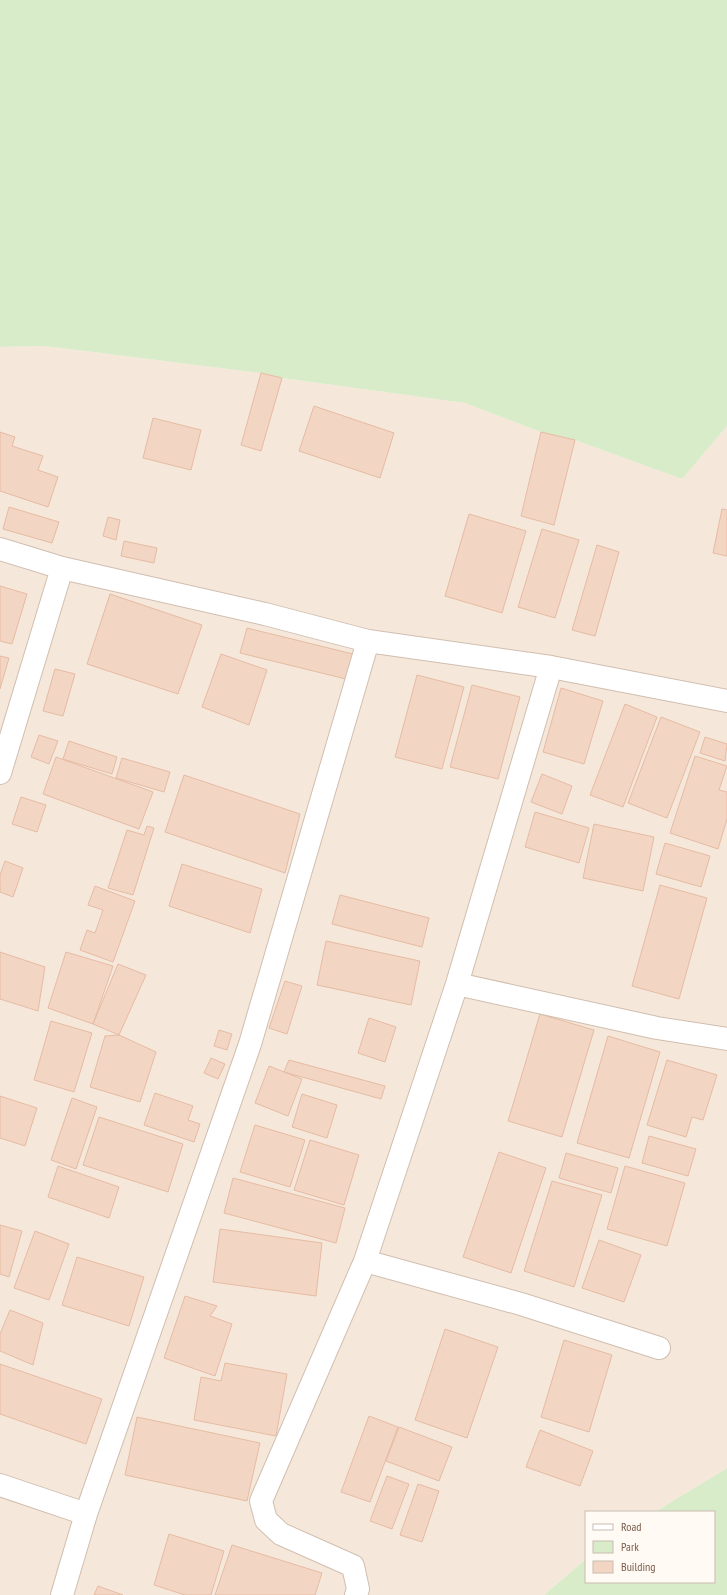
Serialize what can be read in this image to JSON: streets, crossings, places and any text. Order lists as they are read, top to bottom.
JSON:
{
  "legend": ["Road", "Park", "Building"]
}
